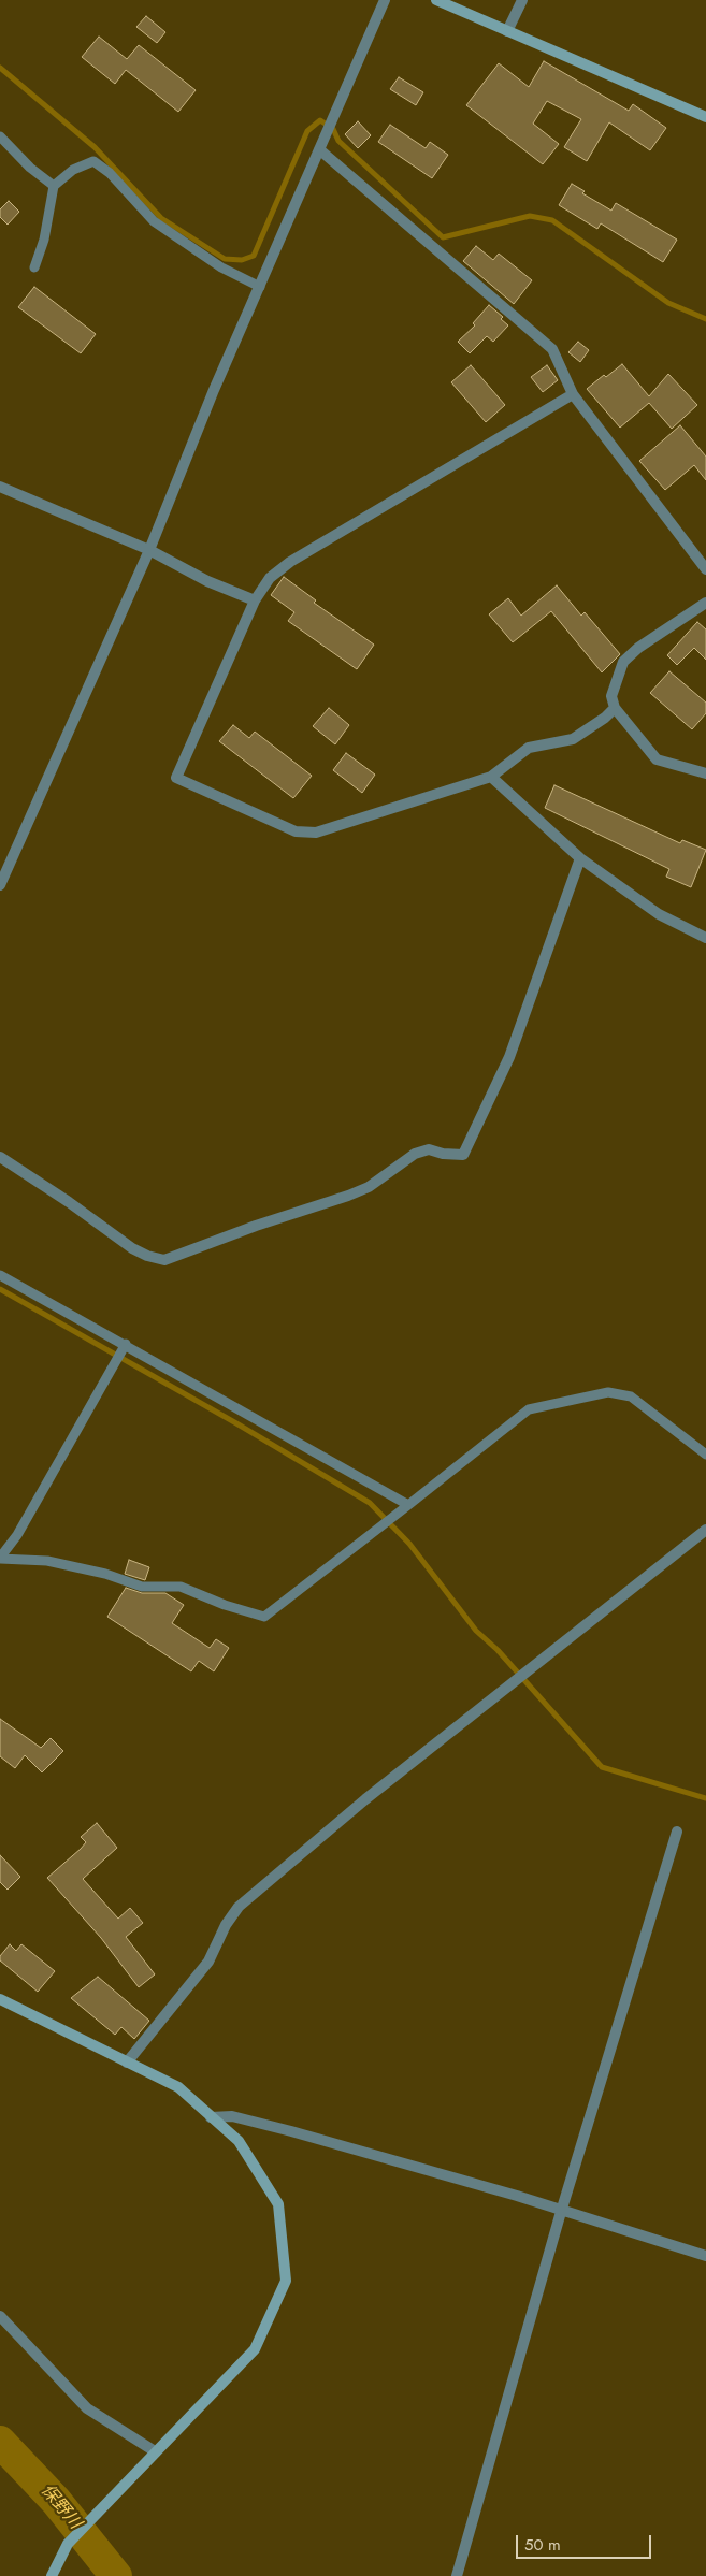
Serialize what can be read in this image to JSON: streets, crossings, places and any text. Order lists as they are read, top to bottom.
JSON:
{
  "water": ["保野川"],
  "scale_bar": "50 m"
}
